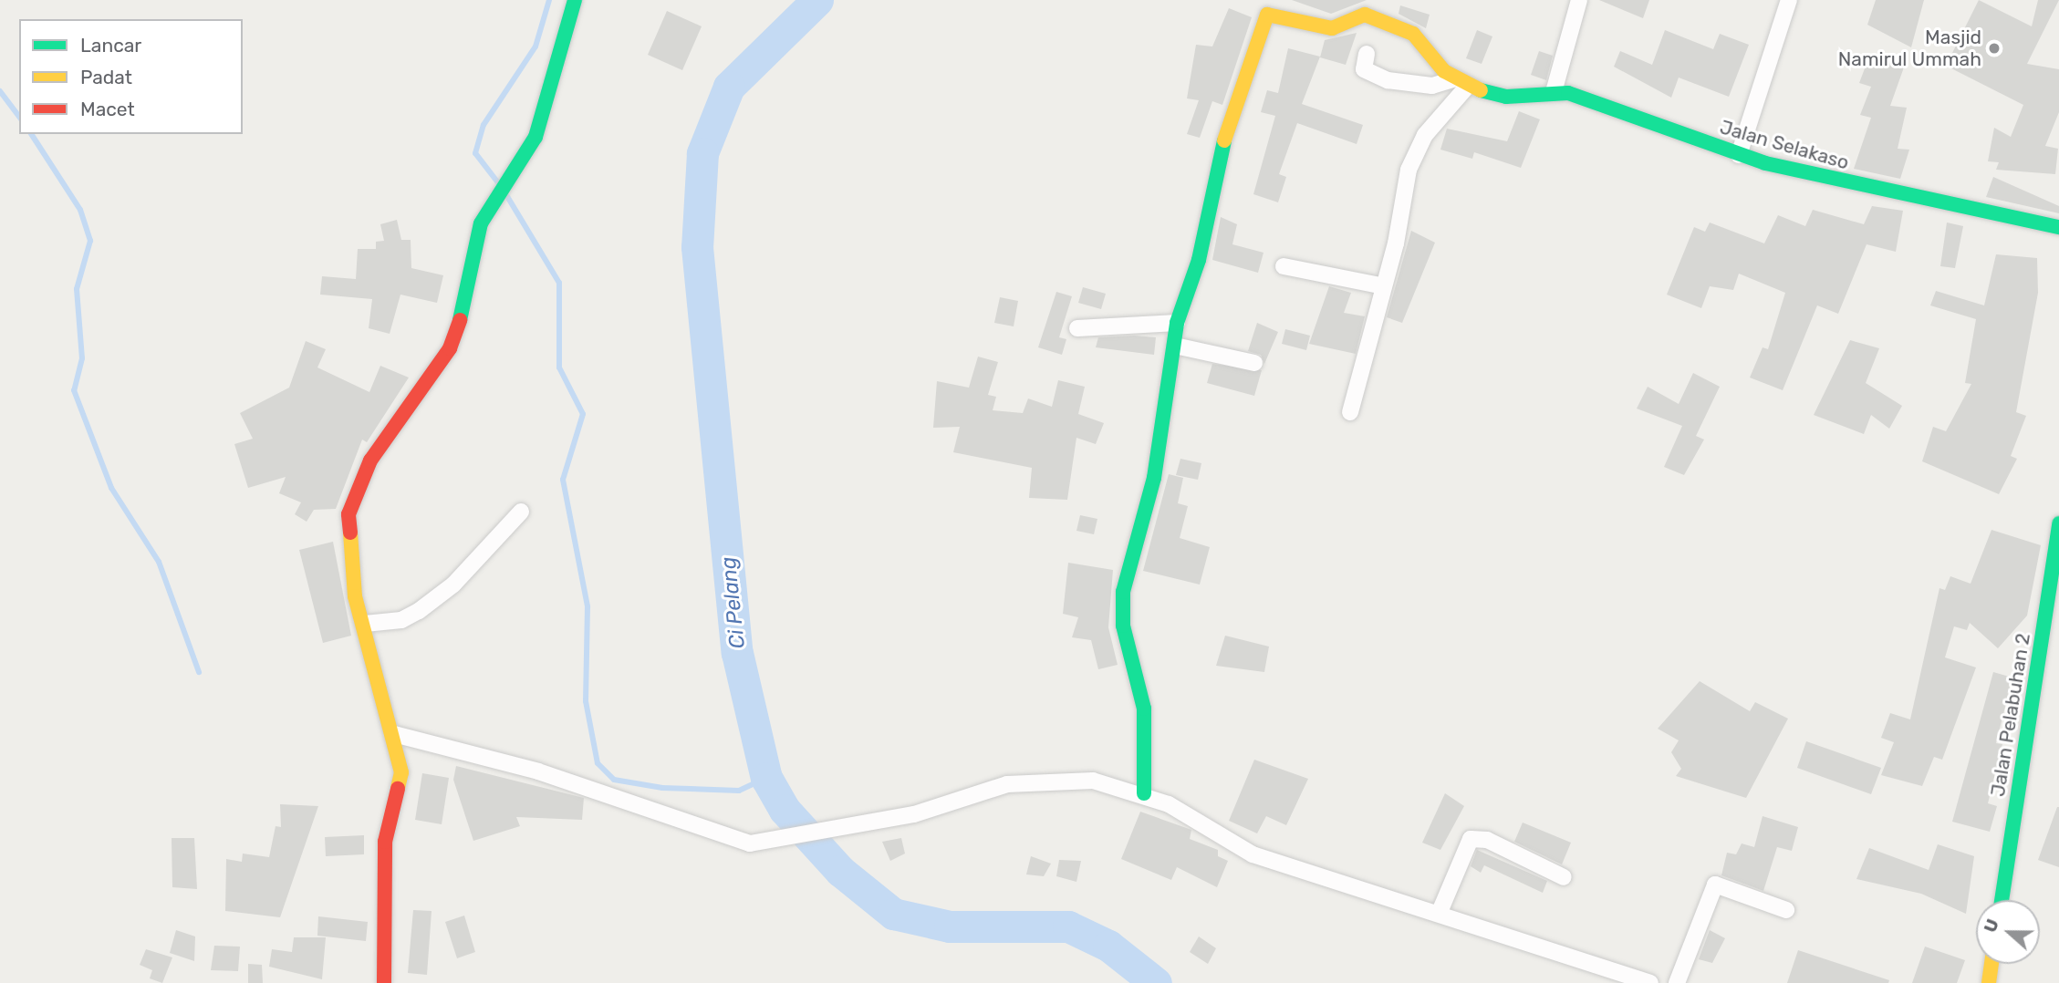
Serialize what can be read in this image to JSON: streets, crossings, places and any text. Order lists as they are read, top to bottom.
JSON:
{
  "streets": {
    "street": ["Jalan Selakaso", "Jalan Pelabuhan 2"]
  },
  "water": ["Ci Pelang"],
  "places": ["Masjid Namirul Ummah"],
  "legend": ["Lancar", "Padat", "Macet"],
  "north": "left"
}
